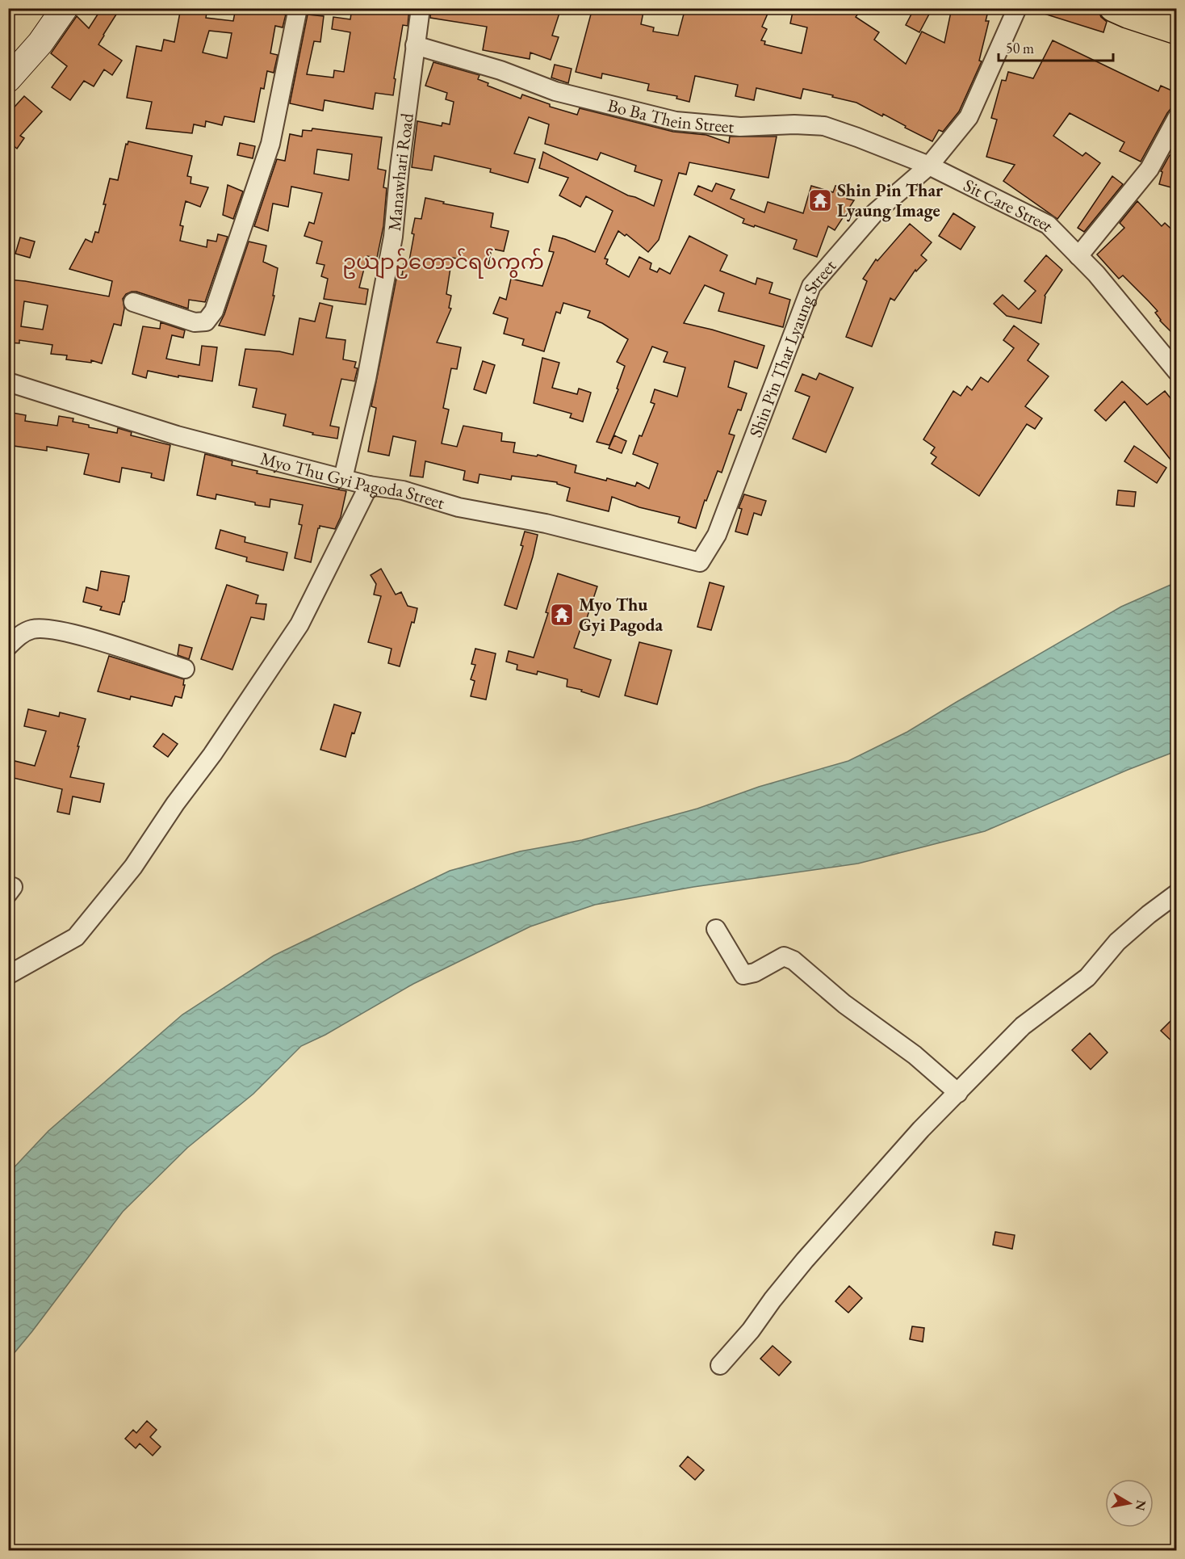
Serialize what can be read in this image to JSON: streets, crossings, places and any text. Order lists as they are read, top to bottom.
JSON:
{
  "streets": {
    "street": [
      "Bo Ba Thein Street",
      "Manawhari Road",
      "Sit Care Street",
      "Shin Pin Thar Lyaung Street",
      "Myo Thu Gyi Pagoda Street"
    ]
  },
  "crossings": [
    ["Bo Ba Thein Street", "Manawhari Road"],
    ["Bo Ba Thein Street", "Sit Care Street"],
    ["Bo Ba Thein Street", "Shin Pin Thar Lyaung Street"],
    ["Manawhari Road", "Myo Thu Gyi Pagoda Street"],
    ["Sit Care Street", "Shin Pin Thar Lyaung Street"],
    ["Shin Pin Thar Lyaung Street", "Myo Thu Gyi Pagoda Street"]
  ],
  "districts": ["ဥယျာဉ်တောင်ရပ်ကွက်"],
  "places": {
    "temple": ["Shin Pin Thar Lyaung Image", "Myo Thu Gyi Pagoda"]
  },
  "scale_bar": "50 m",
  "north": "right"
}
